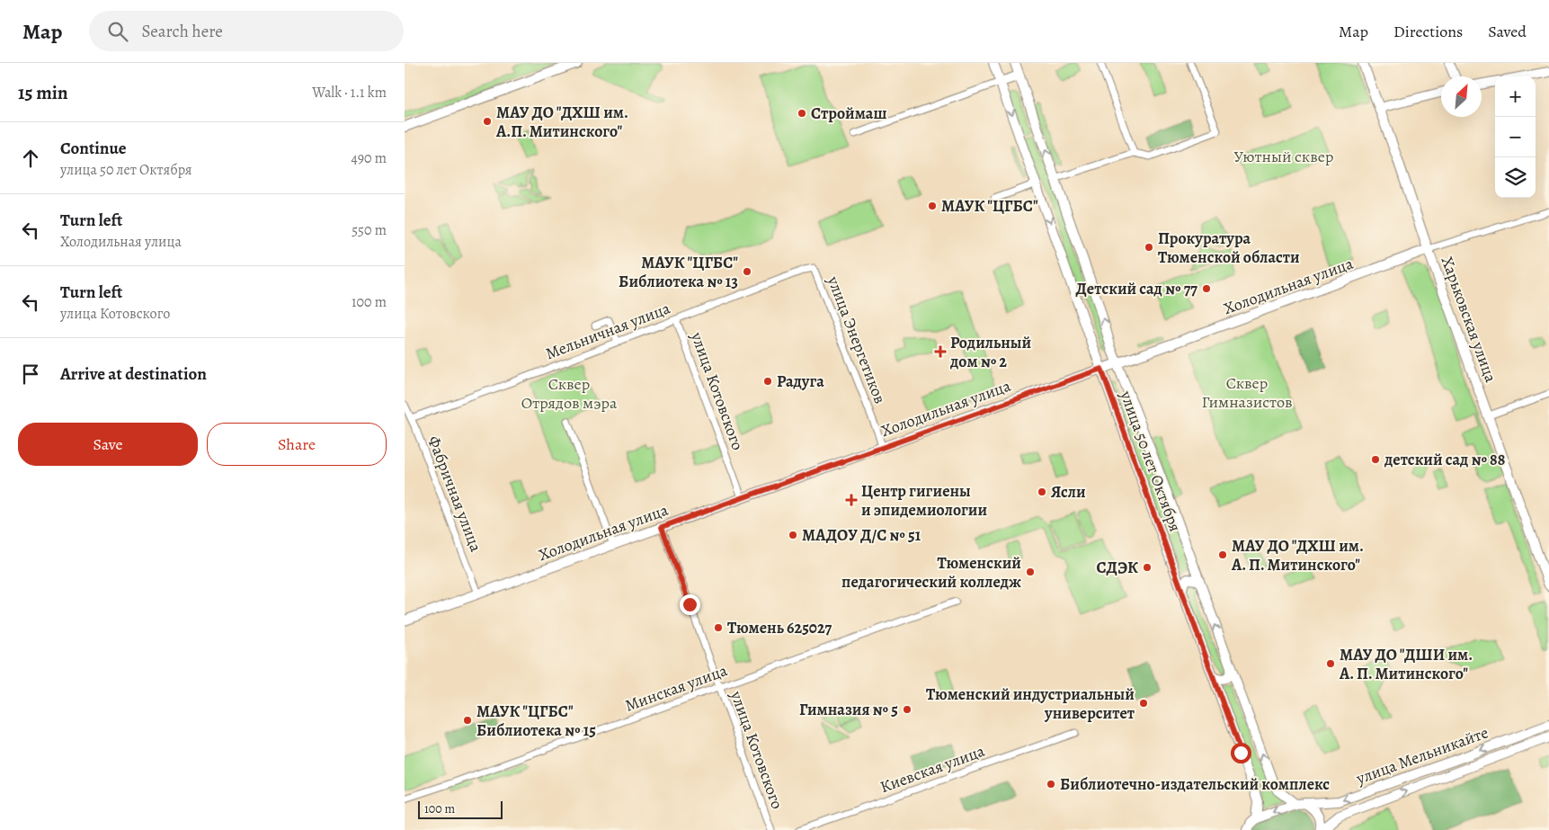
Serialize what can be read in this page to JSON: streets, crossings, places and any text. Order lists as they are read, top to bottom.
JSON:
{
  "streets": {
    "main road": [
      "Холодильная улица",
      "Харьковская улица",
      "улица 50 лет Октября",
      "улица Мельникайте"
    ],
    "street": [
      "Мельничная улица",
      "улица Энергетиков",
      "улица Котовского",
      "Фабричная улица",
      "Минская улица",
      "Киевская улица"
    ]
  },
  "crossings": [
    ["Холодильная улица", "Харьковская улица"],
    ["Холодильная улица", "улица Энергетиков"],
    ["Холодильная улица", "улица Котовского"],
    ["Холодильная улица", "улица 50 лет Октября"],
    ["Холодильная улица", "Фабричная улица"],
    ["Мельничная улица", "улица Энергетиков"],
    ["Мельничная улица", "улица Котовского"],
    ["Мельничная улица", "Фабричная улица"],
    ["улица Котовского", "Минская улица"],
    ["улица 50 лет Октября", "улица Мельникайте"]
  ],
  "parks": ["Уютный сквер", "Сквер Гимназистов", "Сквер Отрядов мэра"],
  "places": {
    "other": [
      "Строймаш",
      "МАУ ДО \"ДХШ им. А.П. Митинского\"",
      "МАУК \"ЦГБС\"",
      "Прокуратура Тюменской области",
      "МАУК \"ЦГБС\" Библиотека № 13",
      "Детский сад № 77",
      "Радуга",
      "детский сад № 88",
      "Ясли",
      "МАДОУ Д/С № 51",
      "МАУ ДО \"ДХШ им. А. П. Митинского\"",
      "СДЭК",
      "Тюменский педагогический колледж",
      "Тюмень 625027",
      "МАУ ДО \"ДШИ им. А. П. Митинского\"",
      "Тюменский индустриальный университет",
      "Гимназия № 5",
      "МАУК \"ЦГБС\" Библиотека № 15",
      "Библиотечно-издательский комплекс"
    ],
    "health": ["Родильный дом № 2", "Центр гигиены и эпидемиологии"]
  },
  "scale_bar": "100 m",
  "north": "top right",
  "page": {
    "header": "Map",
    "search": "Search here",
    "nav": ["Map", "Directions", "Saved"],
    "heading": ["15 min", "Walk · 1.1 km"],
    "map_buttons": ["+", "−"],
    "list": [
      ["Continue", "улица 50 лет Октября", "490 m"],
      ["Turn left", "Холодильная улица", "550 m"],
      ["Turn left", "улица Котовского", "100 m"],
      "Arrive at destination"
    ],
    "buttons": ["Save", "Share"],
    "scale": "100 m"
  }
}
